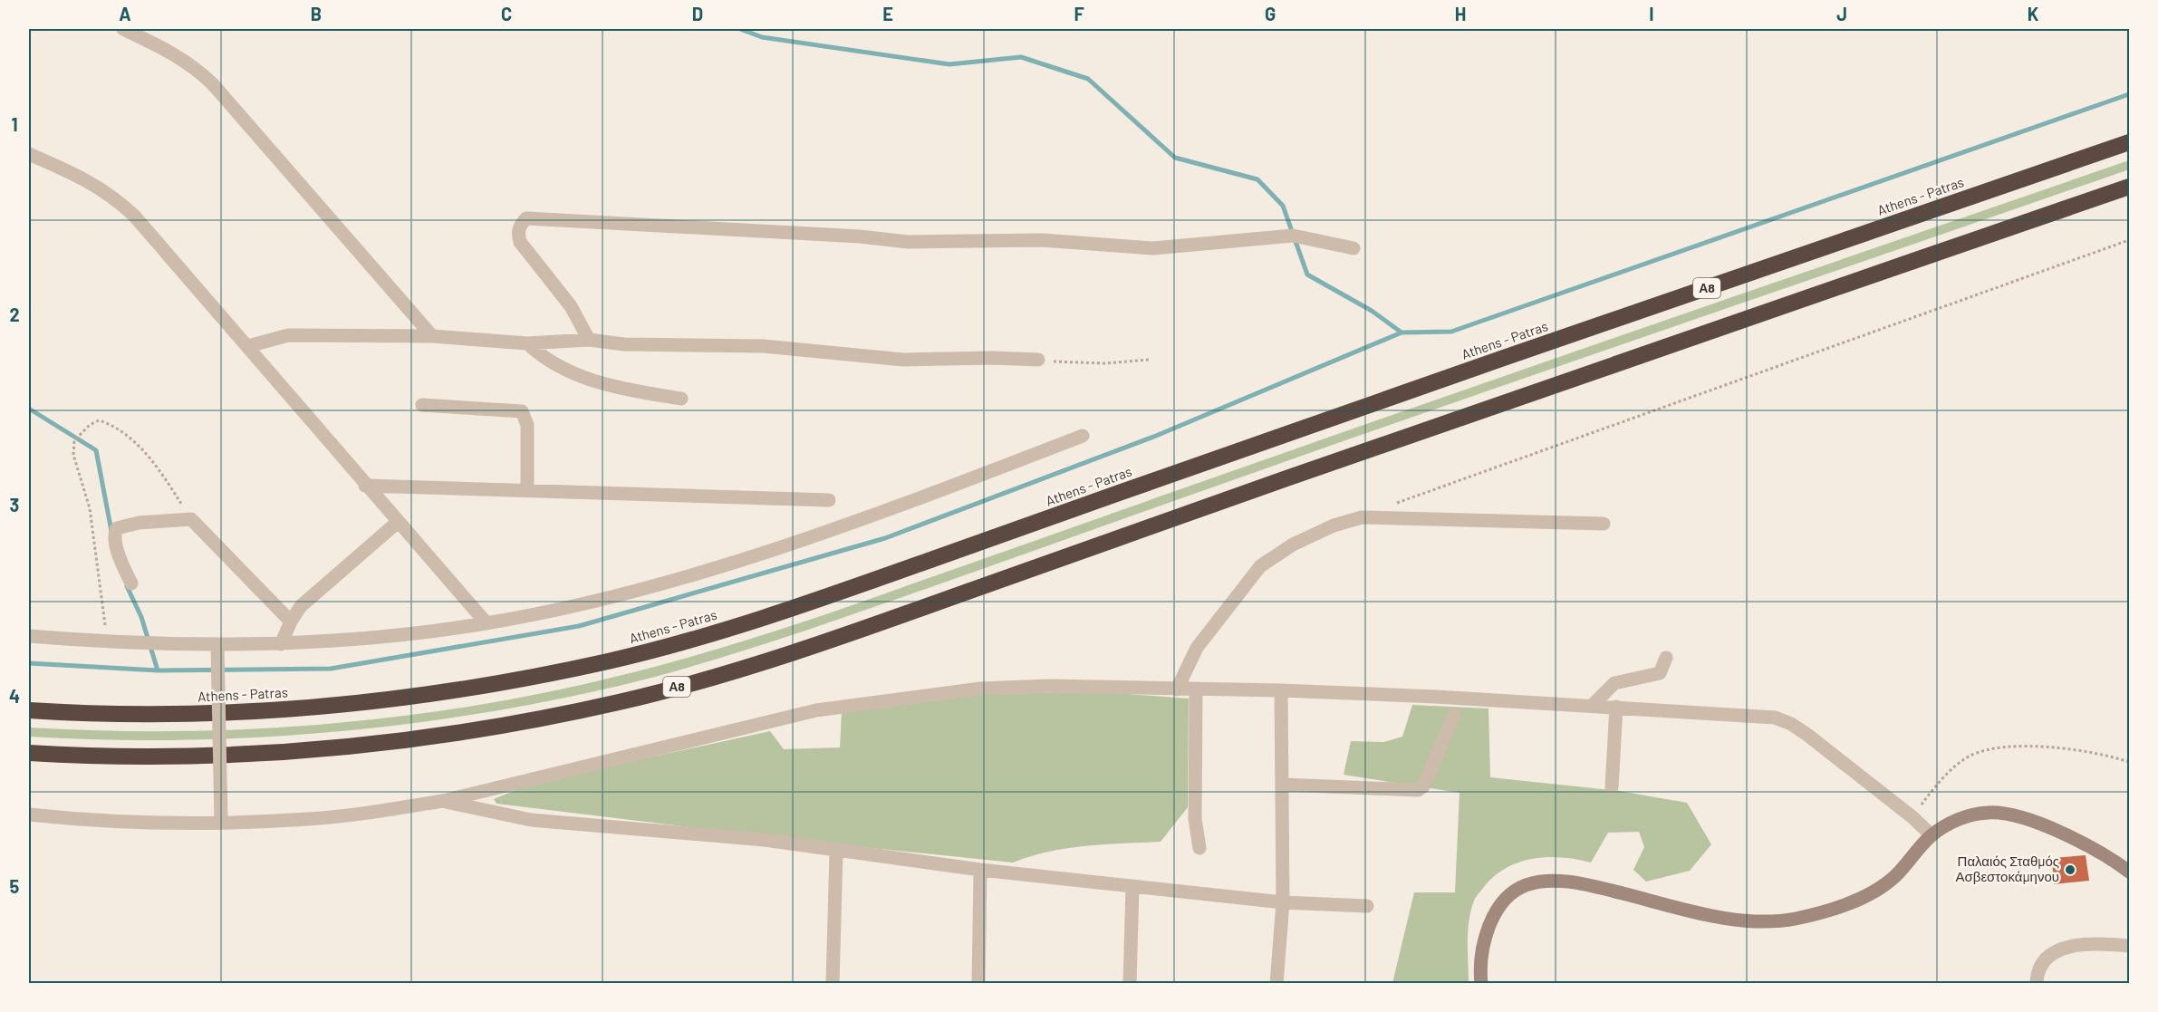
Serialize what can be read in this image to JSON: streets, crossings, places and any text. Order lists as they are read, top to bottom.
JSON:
{
  "streets": {
    "highway": ["Athens - Patras", "Α8"]
  },
  "places": ["Παλαιός Σταθμός Ασβεστοκάμηνου"],
  "grid": {
    "columns": [
      "A",
      "B",
      "C",
      "D",
      "E",
      "F",
      "G",
      "H",
      "I",
      "J",
      "K"
    ],
    "rows": [
      "1",
      "2",
      "3",
      "4",
      "5"
    ]
  }
}
